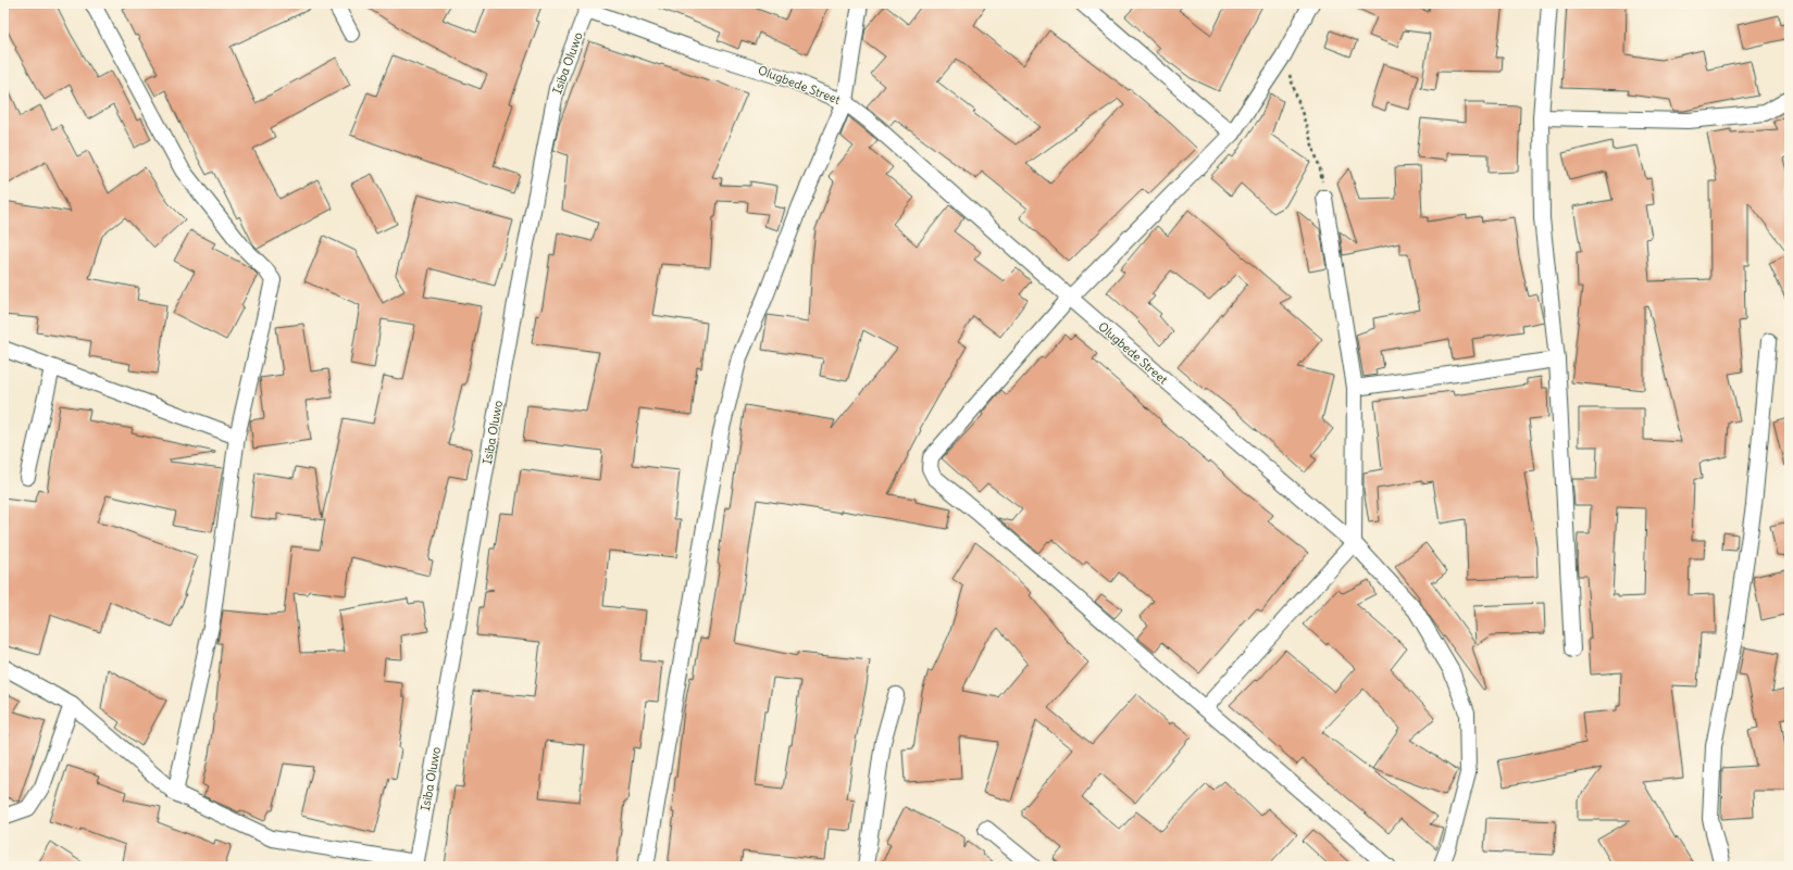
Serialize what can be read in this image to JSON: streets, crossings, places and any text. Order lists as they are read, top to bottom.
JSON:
{
  "streets": {
    "street": ["Isiba Oluwo", "Olugbede Street"]
  },
  "crossings": [
    ["Isiba Oluwo", "Olugbede Street"]
  ]
}
